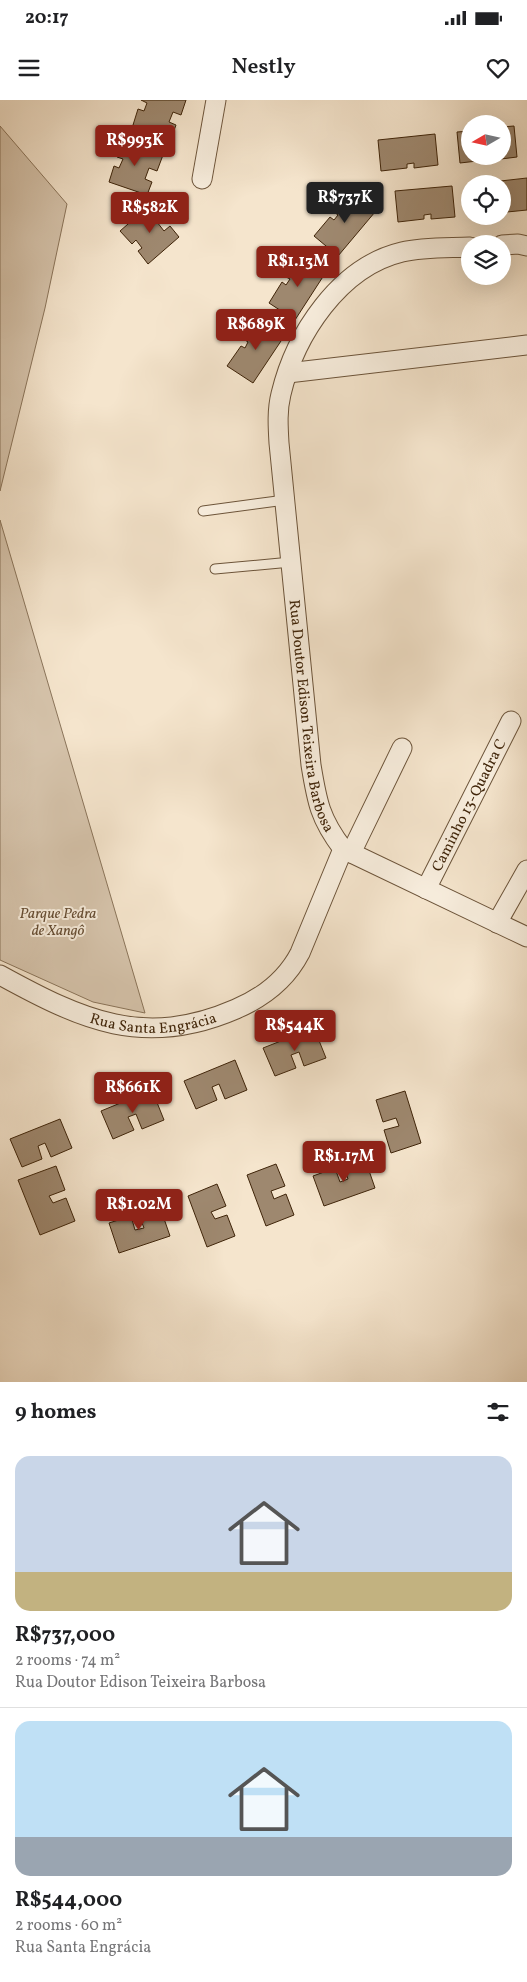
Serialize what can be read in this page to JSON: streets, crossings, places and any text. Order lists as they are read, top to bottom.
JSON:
{
  "streets": {
    "street": ["Rua Doutor Edison Teixeira Barbosa", "Caminho 13-Quadra C", "Rua Santa Engrácia"]
  },
  "crossings": [
    ["Rua Doutor Edison Teixeira Barbosa", "Rua Santa Engrácia"]
  ],
  "parks": ["Parque Pedra de Xangô"],
  "north": "left",
  "page": {
    "status": "20:17",
    "header": "Nestly",
    "price": [
      "R$993K",
      "R$737K",
      "R$582K",
      "R$1.13M",
      "R$689K",
      "R$544K",
      "R$661K",
      "R$1.17M",
      "R$1.02M"
    ],
    "heading": "9 homes",
    "list": [
      {
        "name": "R$737,000",
        "note": "2 rooms · 74 m² · Rua Doutor Edison Teixeira Barbosa"
      },
      {
        "name": "R$544,000",
        "note": "2 rooms · 60 m² · Rua Santa Engrácia"
      }
    ]
  }
}
